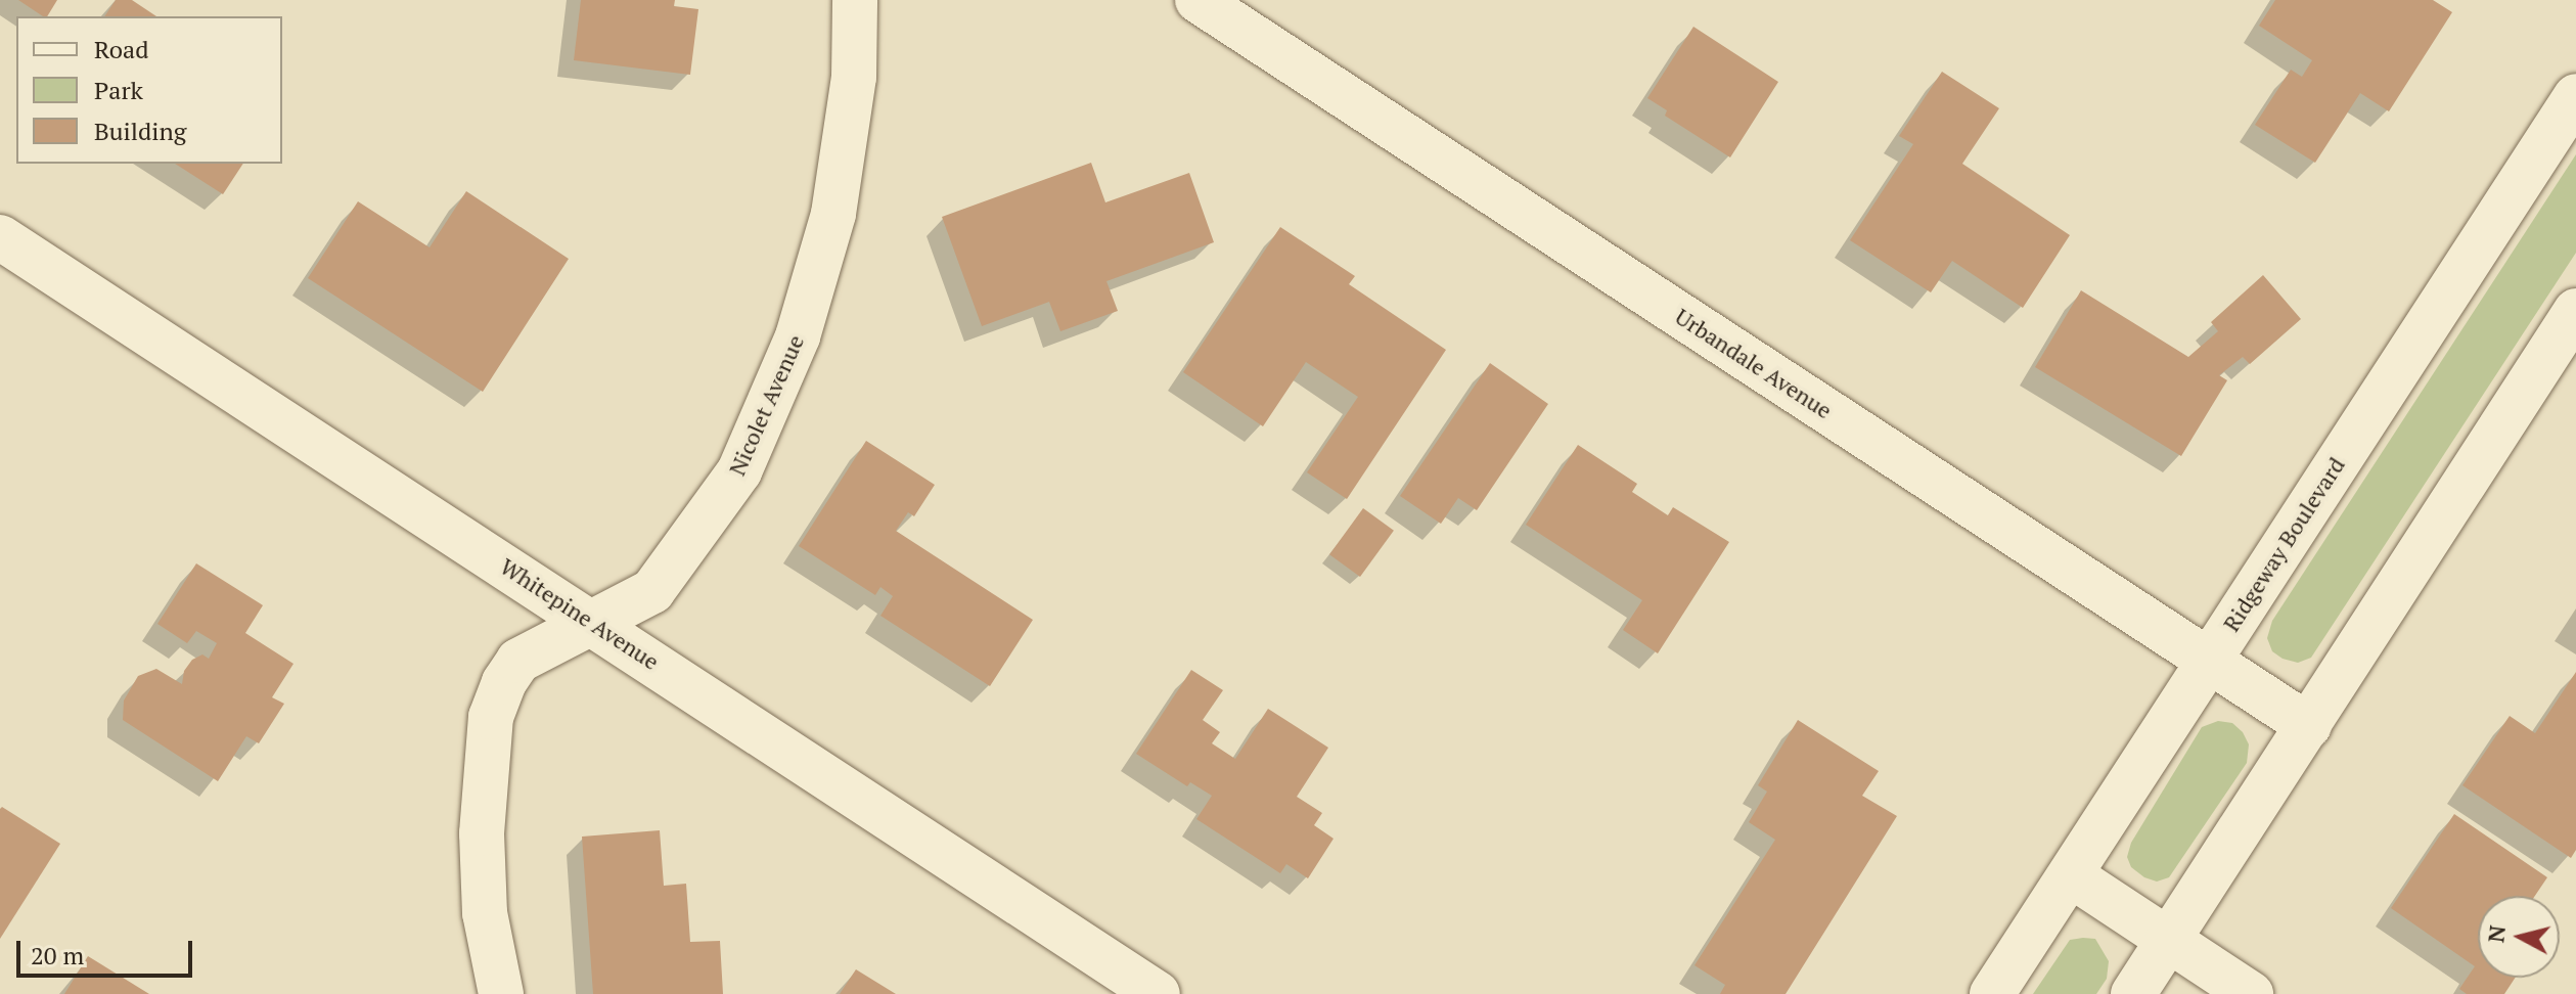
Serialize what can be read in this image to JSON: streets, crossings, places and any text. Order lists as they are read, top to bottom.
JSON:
{
  "streets": {
    "street": [
      "Urbandale Avenue",
      "Nicolet Avenue",
      "Ridgeway Boulevard",
      "Whitepine Avenue"
    ]
  },
  "crossings": [
    ["Urbandale Avenue", "Ridgeway Boulevard"],
    ["Nicolet Avenue", "Whitepine Avenue"]
  ],
  "legend": ["Road", "Park", "Building"],
  "scale_bar": "20 m",
  "north": "left"
}
